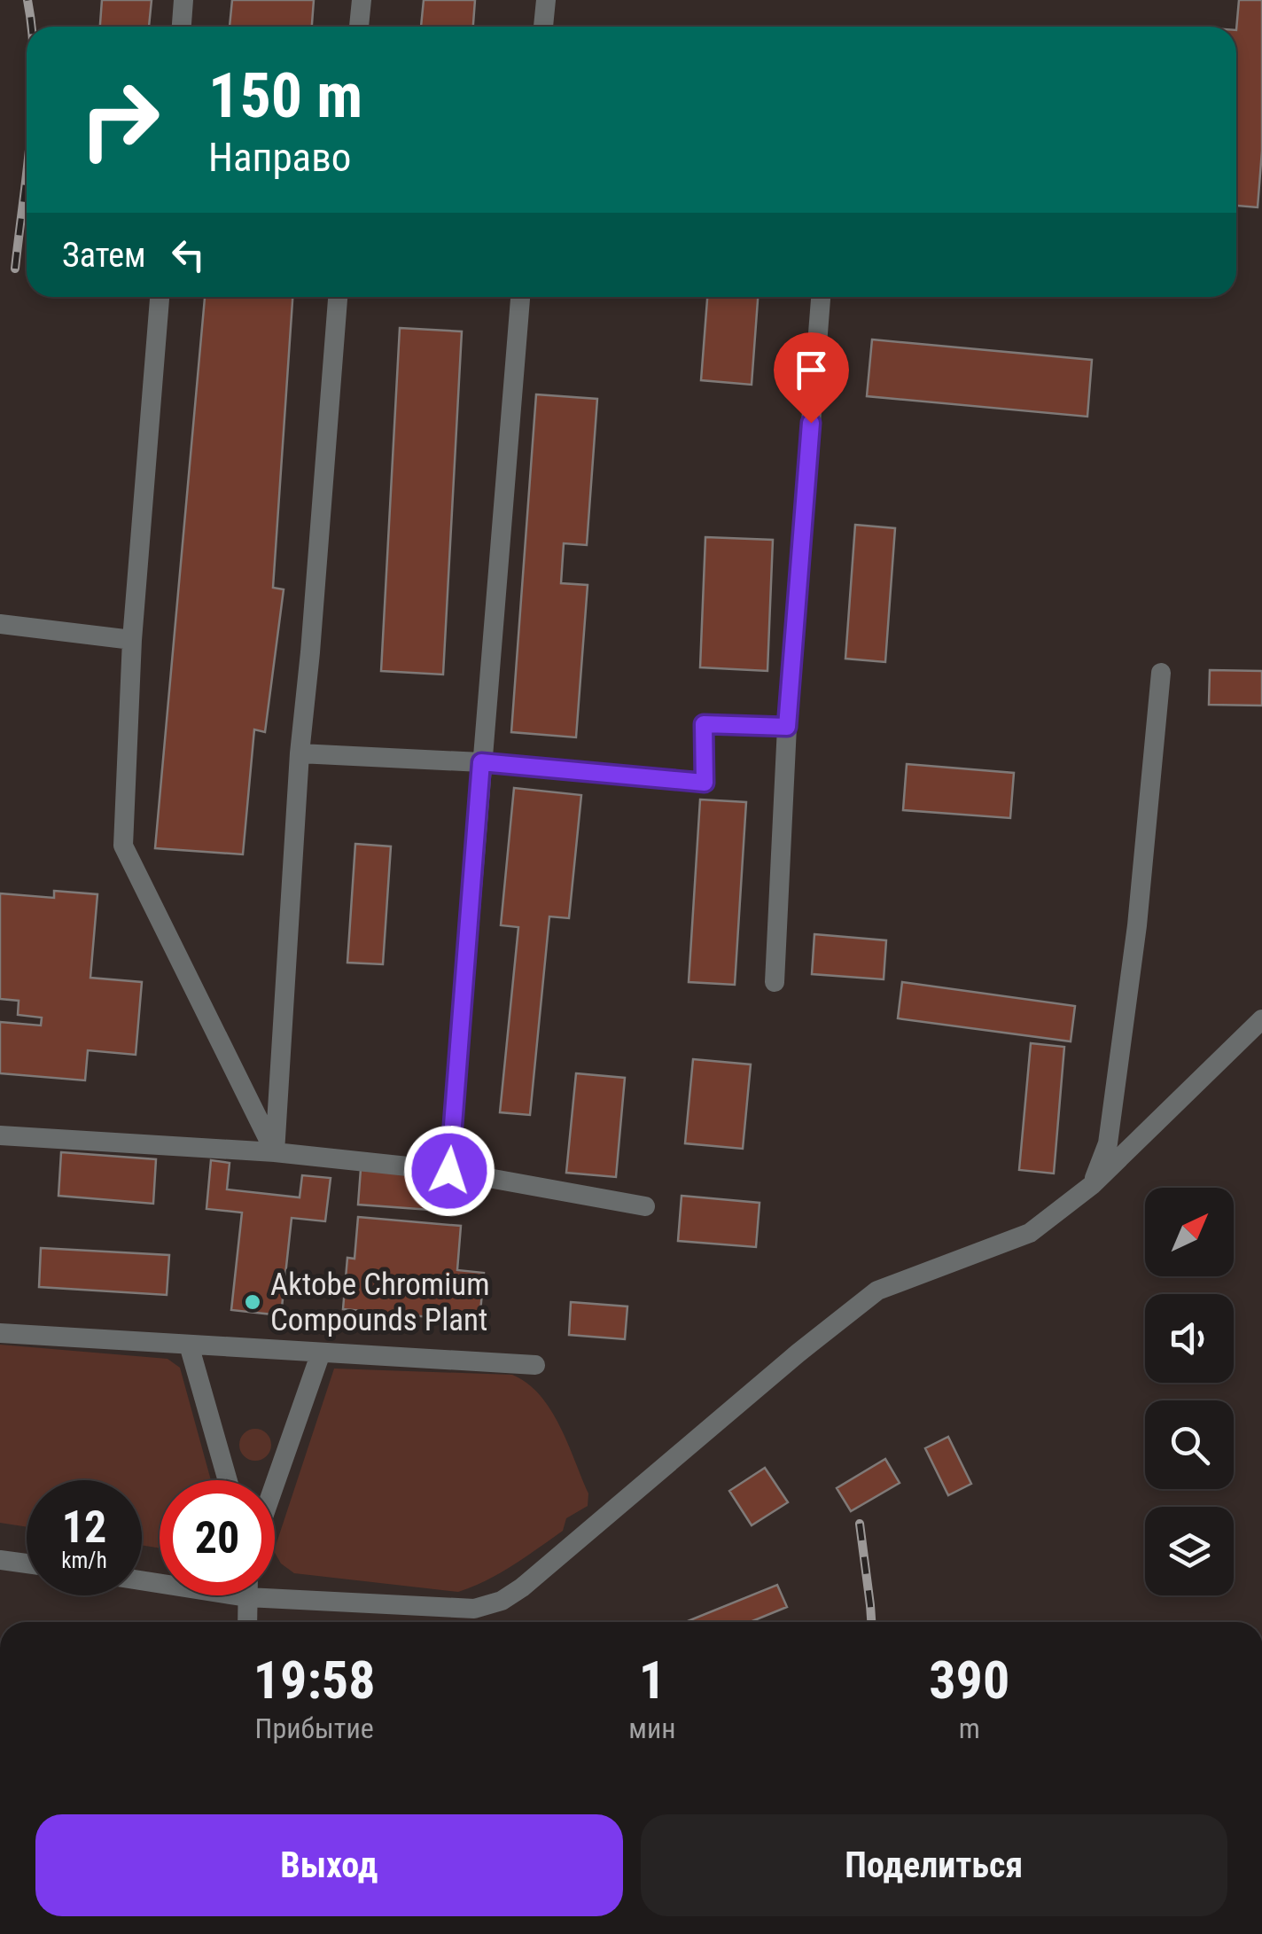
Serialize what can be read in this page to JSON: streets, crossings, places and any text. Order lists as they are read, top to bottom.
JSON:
{
  "places": ["Aktobe Chromium Compounds Plant"],
  "north": "top right",
  "page": {
    "turn": ["150 m", "Направо"],
    "then": "Затем",
    "speed": "12 km/h",
    "limit": "20",
    "eta": [
      "19:58",
      "Прибытие",
      "1",
      "мин",
      "390",
      "m"
    ],
    "buttons": ["Выход", "Поделиться"]
  }
}
